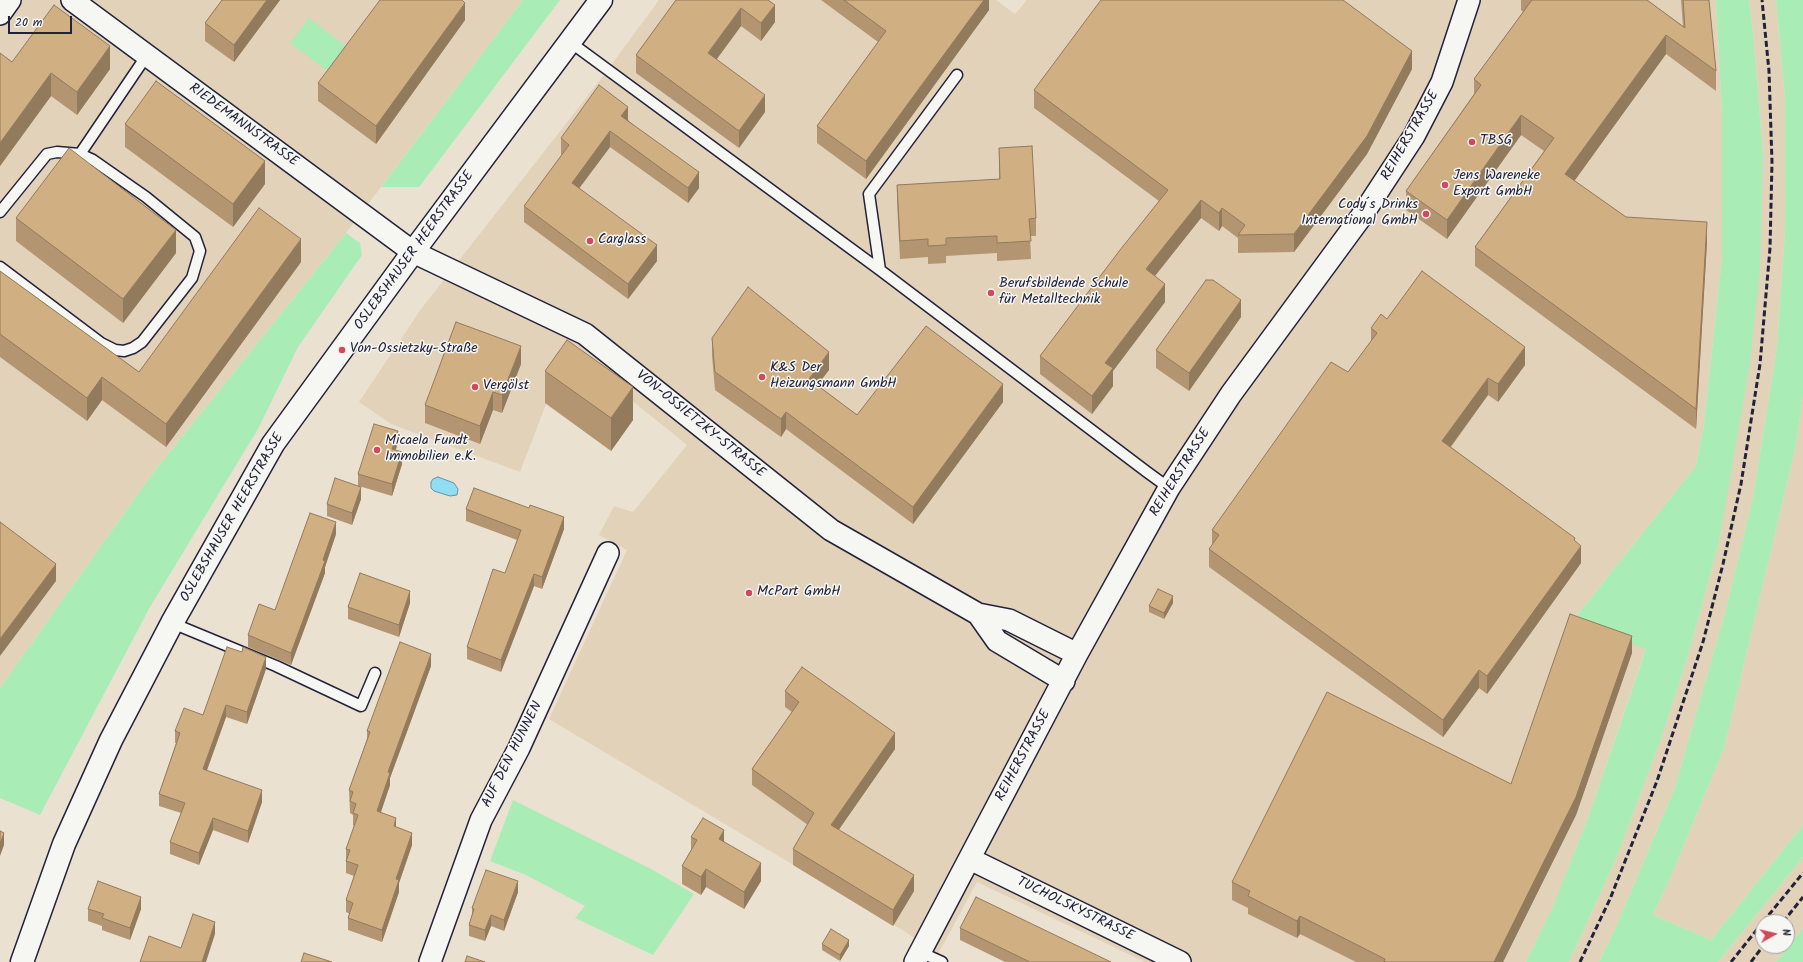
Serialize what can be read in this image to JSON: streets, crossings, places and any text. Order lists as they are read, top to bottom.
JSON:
{
  "streets": {
    "main road": ["OSLEBSHAUSER HEERSTRASSE"],
    "street": [
      "RIEDEMANNSTRASSE",
      "REIHERSTRASSE",
      "VON-OSSIETZKY-STRASSE",
      "AUF DEN HUNNEN",
      "TUCHOLSKYSTRASSE"
    ]
  },
  "crossings": [
    ["RIEDEMANNSTRASSE", "OSLEBSHAUSER HEERSTRASSE"],
    ["RIEDEMANNSTRASSE", "VON-OSSIETZKY-STRASSE"],
    ["REIHERSTRASSE", "VON-OSSIETZKY-STRASSE"],
    ["REIHERSTRASSE", "TUCHOLSKYSTRASSE"],
    ["OSLEBSHAUSER HEERSTRASSE", "VON-OSSIETZKY-STRASSE"]
  ],
  "places": [
    "TBSG",
    "Jens Wareneke Export GmbH",
    "Cody´s Drinks International GmbH",
    "Carglass",
    "Berufsbildende Schule für Metalltechnik",
    "Von-Ossietzky-Straße",
    "K&S Der Heizungsmann GmbH",
    "Vergölst",
    "Micaela Fundt Immobilien e.K.",
    "McPart GmbH"
  ],
  "scale_bar": "20 m",
  "north": "right"
}
